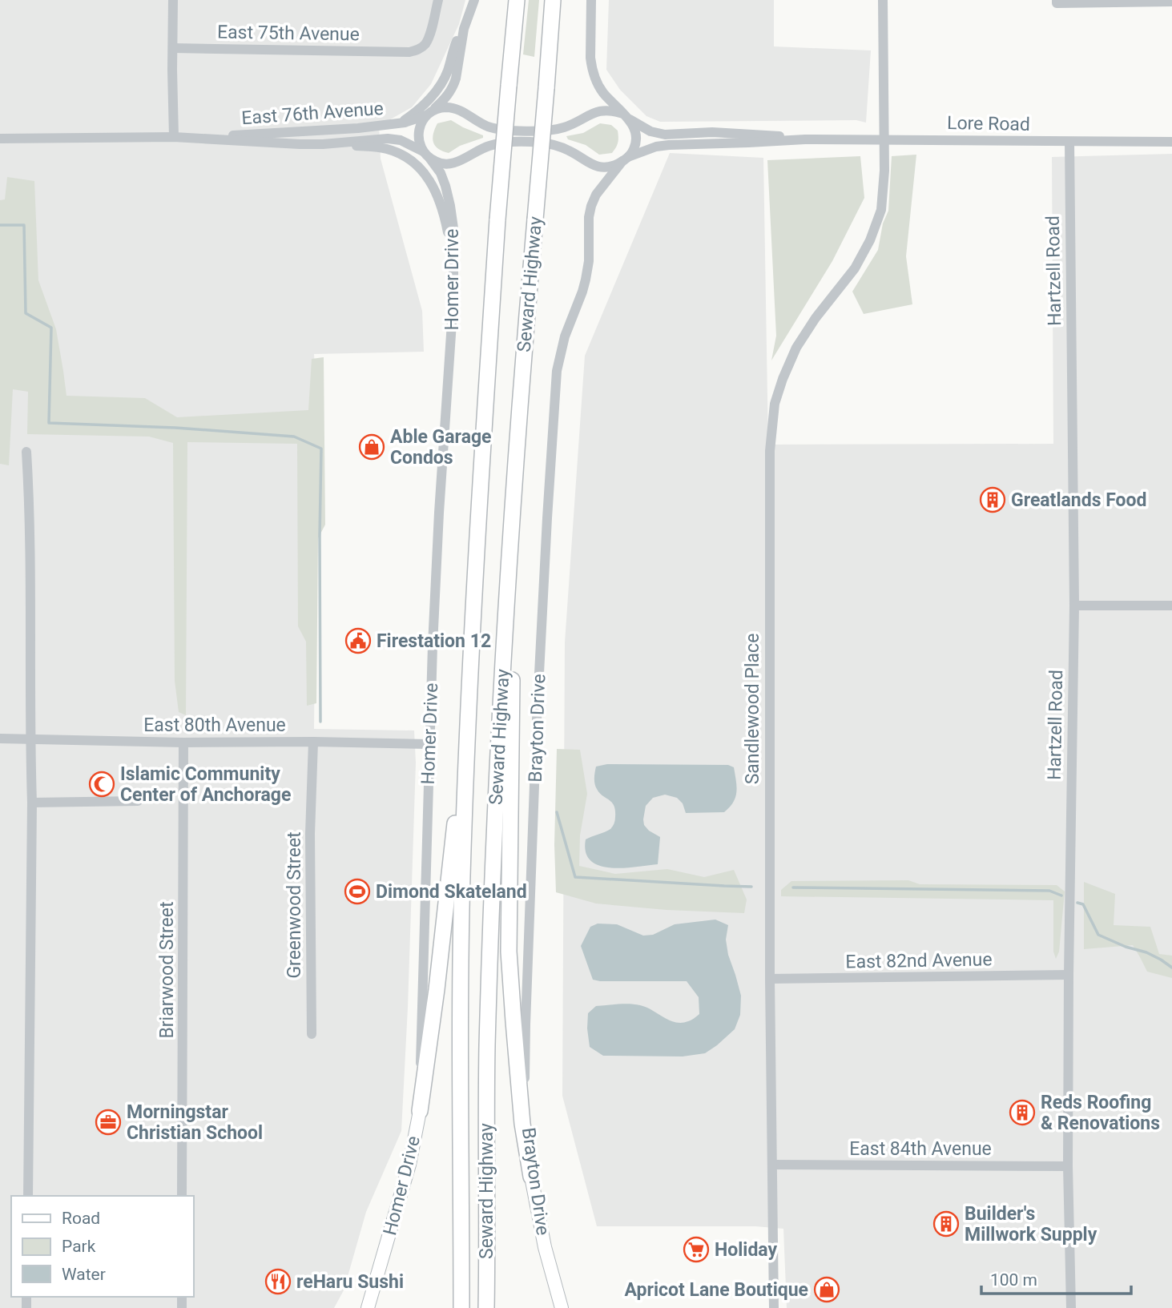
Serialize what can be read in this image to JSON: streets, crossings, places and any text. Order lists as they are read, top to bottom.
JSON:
{
  "streets": {
    "highway": ["Seward Highway"],
    "main road": ["Homer Drive", "Brayton Drive"],
    "street": [
      "East 75th Avenue",
      "East 76th Avenue",
      "Lore Road",
      "Hartzell Road",
      "Sandlewood Place",
      "East 80th Avenue",
      "Greenwood Street",
      "East 82nd Avenue",
      "Briarwood Street",
      "East 84th Avenue"
    ]
  },
  "crossings": [
    ["East 76th Avenue", "Lore Road"],
    ["East 76th Avenue", "Homer Drive"],
    ["East 76th Avenue", "Brayton Drive"],
    ["Lore Road", "Hartzell Road"],
    ["Lore Road", "Sandlewood Place"],
    ["Lore Road", "Brayton Drive"],
    ["Hartzell Road", "East 82nd Avenue"],
    ["Hartzell Road", "East 84th Avenue"],
    ["Homer Drive", "East 80th Avenue"],
    ["Sandlewood Place", "East 82nd Avenue"],
    ["Sandlewood Place", "East 84th Avenue"],
    ["East 80th Avenue", "Greenwood Street"],
    ["East 80th Avenue", "Briarwood Street"]
  ],
  "places": {
    "shop": ["Able Garage Condos", "Apricot Lane Boutique"],
    "building": ["Greatlands Food", "Reds Roofing & Renovations", "Builder's Millwork Supply"],
    "public building": ["Firestation 12"],
    "mosque": ["Islamic Community Center of Anchorage"],
    "sports": ["Dimond Skateland"],
    "office": ["Morningstar Christian School"],
    "supermarket": ["Holiday"],
    "restaurant": ["reHaru Sushi"]
  },
  "legend": ["Road", "Park", "Water"],
  "scale_bar": "100 m"
}
